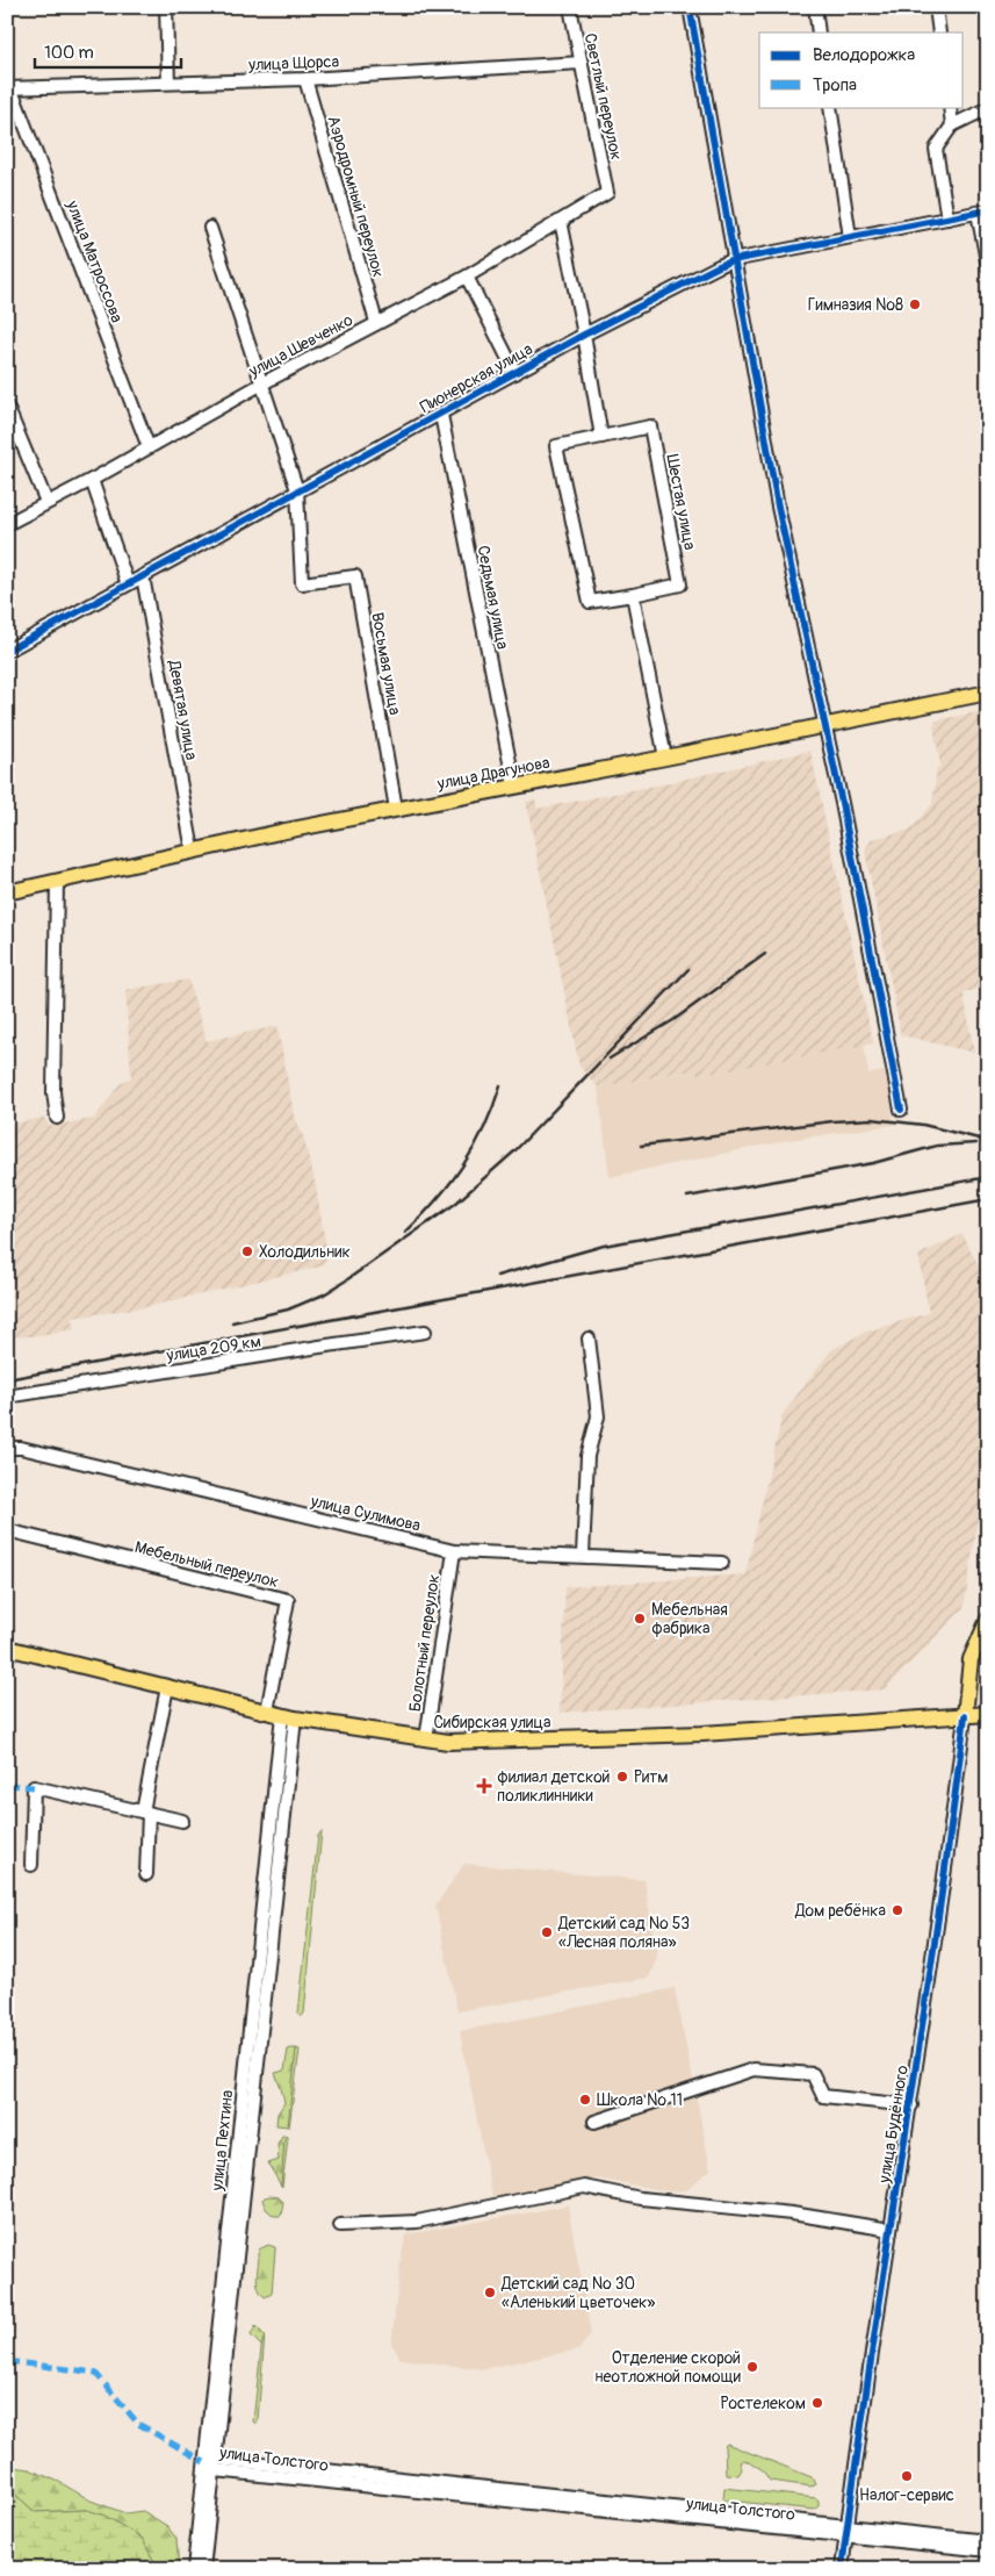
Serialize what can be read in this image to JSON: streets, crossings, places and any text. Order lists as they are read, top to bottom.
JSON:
{
  "streets": {
    "main road": ["улица Драгунова", "Сибирская улица"],
    "street": [
      "улица Щорса",
      "Светлый переулок",
      "Аэродромный переулок",
      "улица Матроссова",
      "улица Шевченко",
      "Пионерская улица",
      "Шестая улица",
      "Седьмая улица",
      "Восьмая улица",
      "Девятая улица",
      "улица 209 км",
      "улица Сулимова",
      "Мебельный переулок",
      "Болотный переулок",
      "улица Будённого",
      "улица Пехтина",
      "улица Толстого"
    ]
  },
  "crossings": [
    ["улица Щорса", "Светлый переулок"],
    ["улица Щорса", "Аэродромный переулок"],
    ["улица Щорса", "улица Матроссова"],
    ["Светлый переулок", "улица Шевченко"],
    ["Аэродромный переулок", "улица Шевченко"],
    ["улица Матроссова", "улица Шевченко"],
    ["Пионерская улица", "Седьмая улица"],
    ["Пионерская улица", "Восьмая улица"],
    ["Пионерская улица", "Девятая улица"],
    ["Седьмая улица", "улица Драгунова"],
    ["Восьмая улица", "улица Драгунова"],
    ["Девятая улица", "улица Драгунова"],
    ["улица Сулимова", "Болотный переулок"],
    ["Мебельный переулок", "Сибирская улица"],
    ["Мебельный переулок", "улица Пехтина"],
    ["Болотный переулок", "Сибирская улица"],
    ["Сибирская улица", "улица Будённого"],
    ["Сибирская улица", "улица Пехтина"],
    ["улица Будённого", "улица Толстого"],
    ["улица Пехтина", "улица Толстого"]
  ],
  "places": {
    "other": [
      "Гимназия №8",
      "Холодильник",
      "Мебельная фабрика",
      "Ритм",
      "Дом ребёнка",
      "Детский сад № 53 «Лесная поляна»",
      "Школа № 11",
      "Детский сад № 30 «Аленький цветочек»",
      "Отделение скорой неотложной помощи",
      "Ростелеком",
      "Налог-сервис"
    ],
    "health": ["филиал детской поликлинники"]
  },
  "legend": ["Велодорожка", "Тропа"],
  "scale_bar": "100 m"
}
